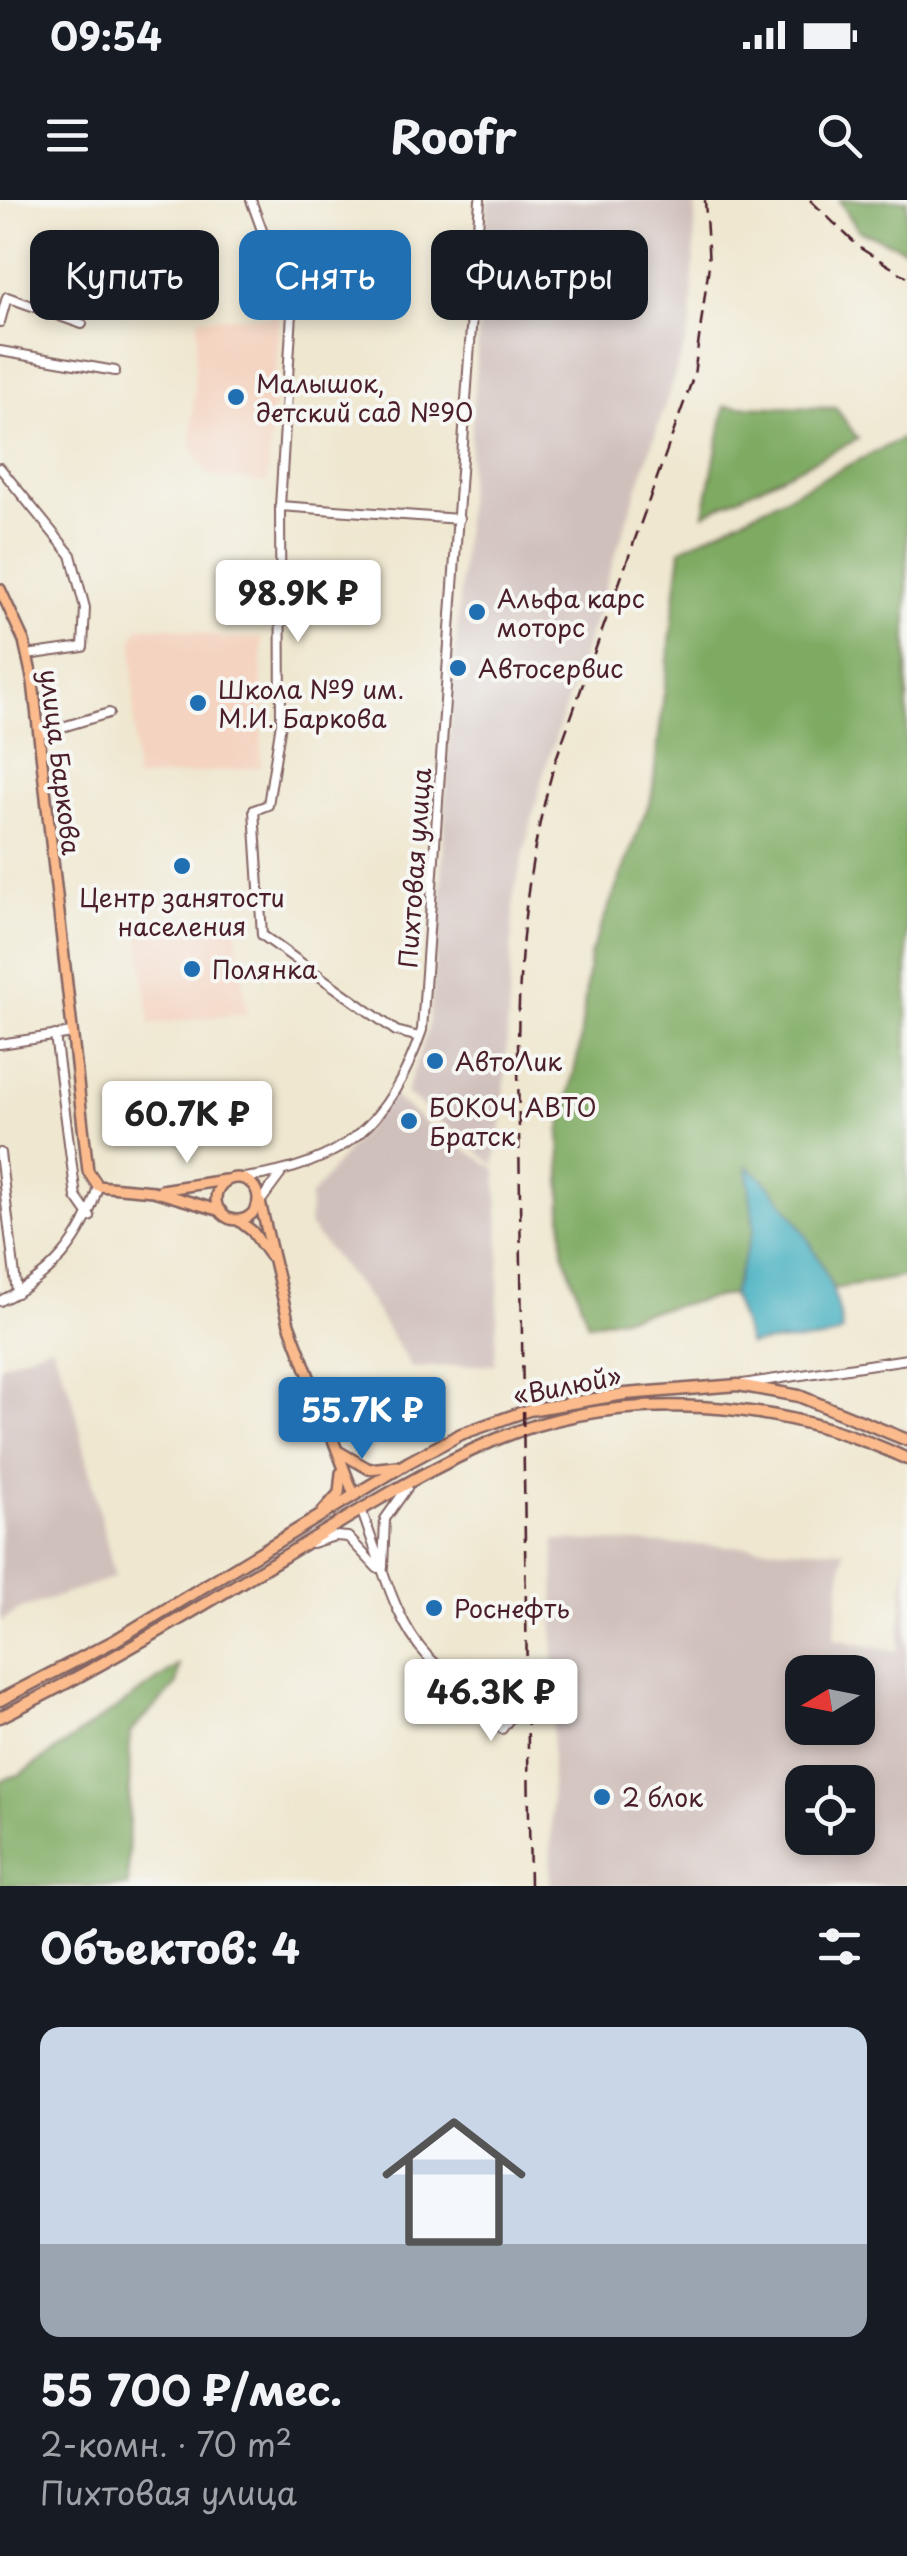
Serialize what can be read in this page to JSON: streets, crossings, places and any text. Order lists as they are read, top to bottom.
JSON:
{
  "streets": {
    "highway": ["«Вилюй»"],
    "main road": ["улица Баркова"],
    "street": ["Пихтовая улица"]
  },
  "places": [
    "Малышок, детский сад №90",
    "Альфа карс моторс",
    "Автосервис",
    "Школа №9 им. М.И. Баркова",
    "Центр занятости населения",
    "Полянка",
    "АвтоЛик",
    "БОКОЧ АВТО Братск",
    "Роснефть",
    "2 блок"
  ],
  "north": "left",
  "page": {
    "status": "09:54",
    "header": "Roofr",
    "chip": ["Купить", "Снять", "Фильтры"],
    "price": [
      "98.9K ₽",
      "60.7K ₽",
      "55.7K ₽",
      "46.3K ₽"
    ],
    "heading": "Объектов: 4",
    "list": [
      {
        "name": "55 700 ₽/мес.",
        "note": "2-комн. · 70 m² · Пихтовая улица"
      }
    ]
  }
}
